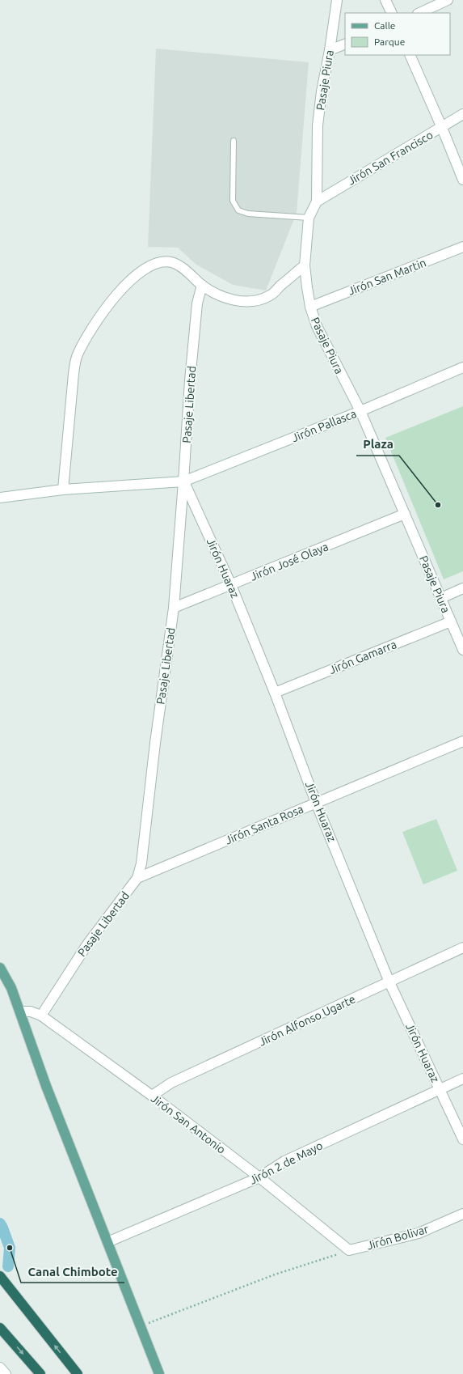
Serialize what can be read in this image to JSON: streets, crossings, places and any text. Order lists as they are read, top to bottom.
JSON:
{
  "streets": {
    "street": [
      "Pasaje Piura",
      "Jirón San Francisco",
      "Jirón San Martin",
      "Pasaje Libertad",
      "Jirón Pallasca",
      "Jirón José Olaya",
      "Jirón Huaraz",
      "Jirón Gamarra",
      "Jirón Santa Rosa",
      "Jirón Alfonso Ugarte",
      "Jirón San Antonio",
      "Jirón 2 de Mayo",
      "Jirón Bolivar"
    ]
  },
  "crossings": [
    ["Pasaje Piura", "Jirón San Francisco"],
    ["Pasaje Piura", "Jirón San Martin"],
    ["Pasaje Piura", "Jirón Pallasca"],
    ["Pasaje Piura", "Jirón José Olaya"],
    ["Pasaje Piura", "Jirón Gamarra"],
    ["Pasaje Libertad", "Jirón Pallasca"],
    ["Pasaje Libertad", "Jirón José Olaya"],
    ["Pasaje Libertad", "Jirón Huaraz"],
    ["Pasaje Libertad", "Jirón Santa Rosa"],
    ["Pasaje Libertad", "Jirón San Antonio"],
    ["Jirón Pallasca", "Jirón Huaraz"],
    ["Jirón José Olaya", "Jirón Huaraz"],
    ["Jirón Huaraz", "Jirón Gamarra"],
    ["Jirón Huaraz", "Jirón Santa Rosa"],
    ["Jirón Huaraz", "Jirón Alfonso Ugarte"],
    ["Jirón Huaraz", "Jirón 2 de Mayo"],
    ["Jirón Alfonso Ugarte", "Jirón San Antonio"],
    ["Jirón San Antonio", "Jirón 2 de Mayo"],
    ["Jirón San Antonio", "Jirón Bolivar"]
  ],
  "places": ["Plaza", "Canal Chimbote"],
  "legend": ["Calle", "Parque"]
}
